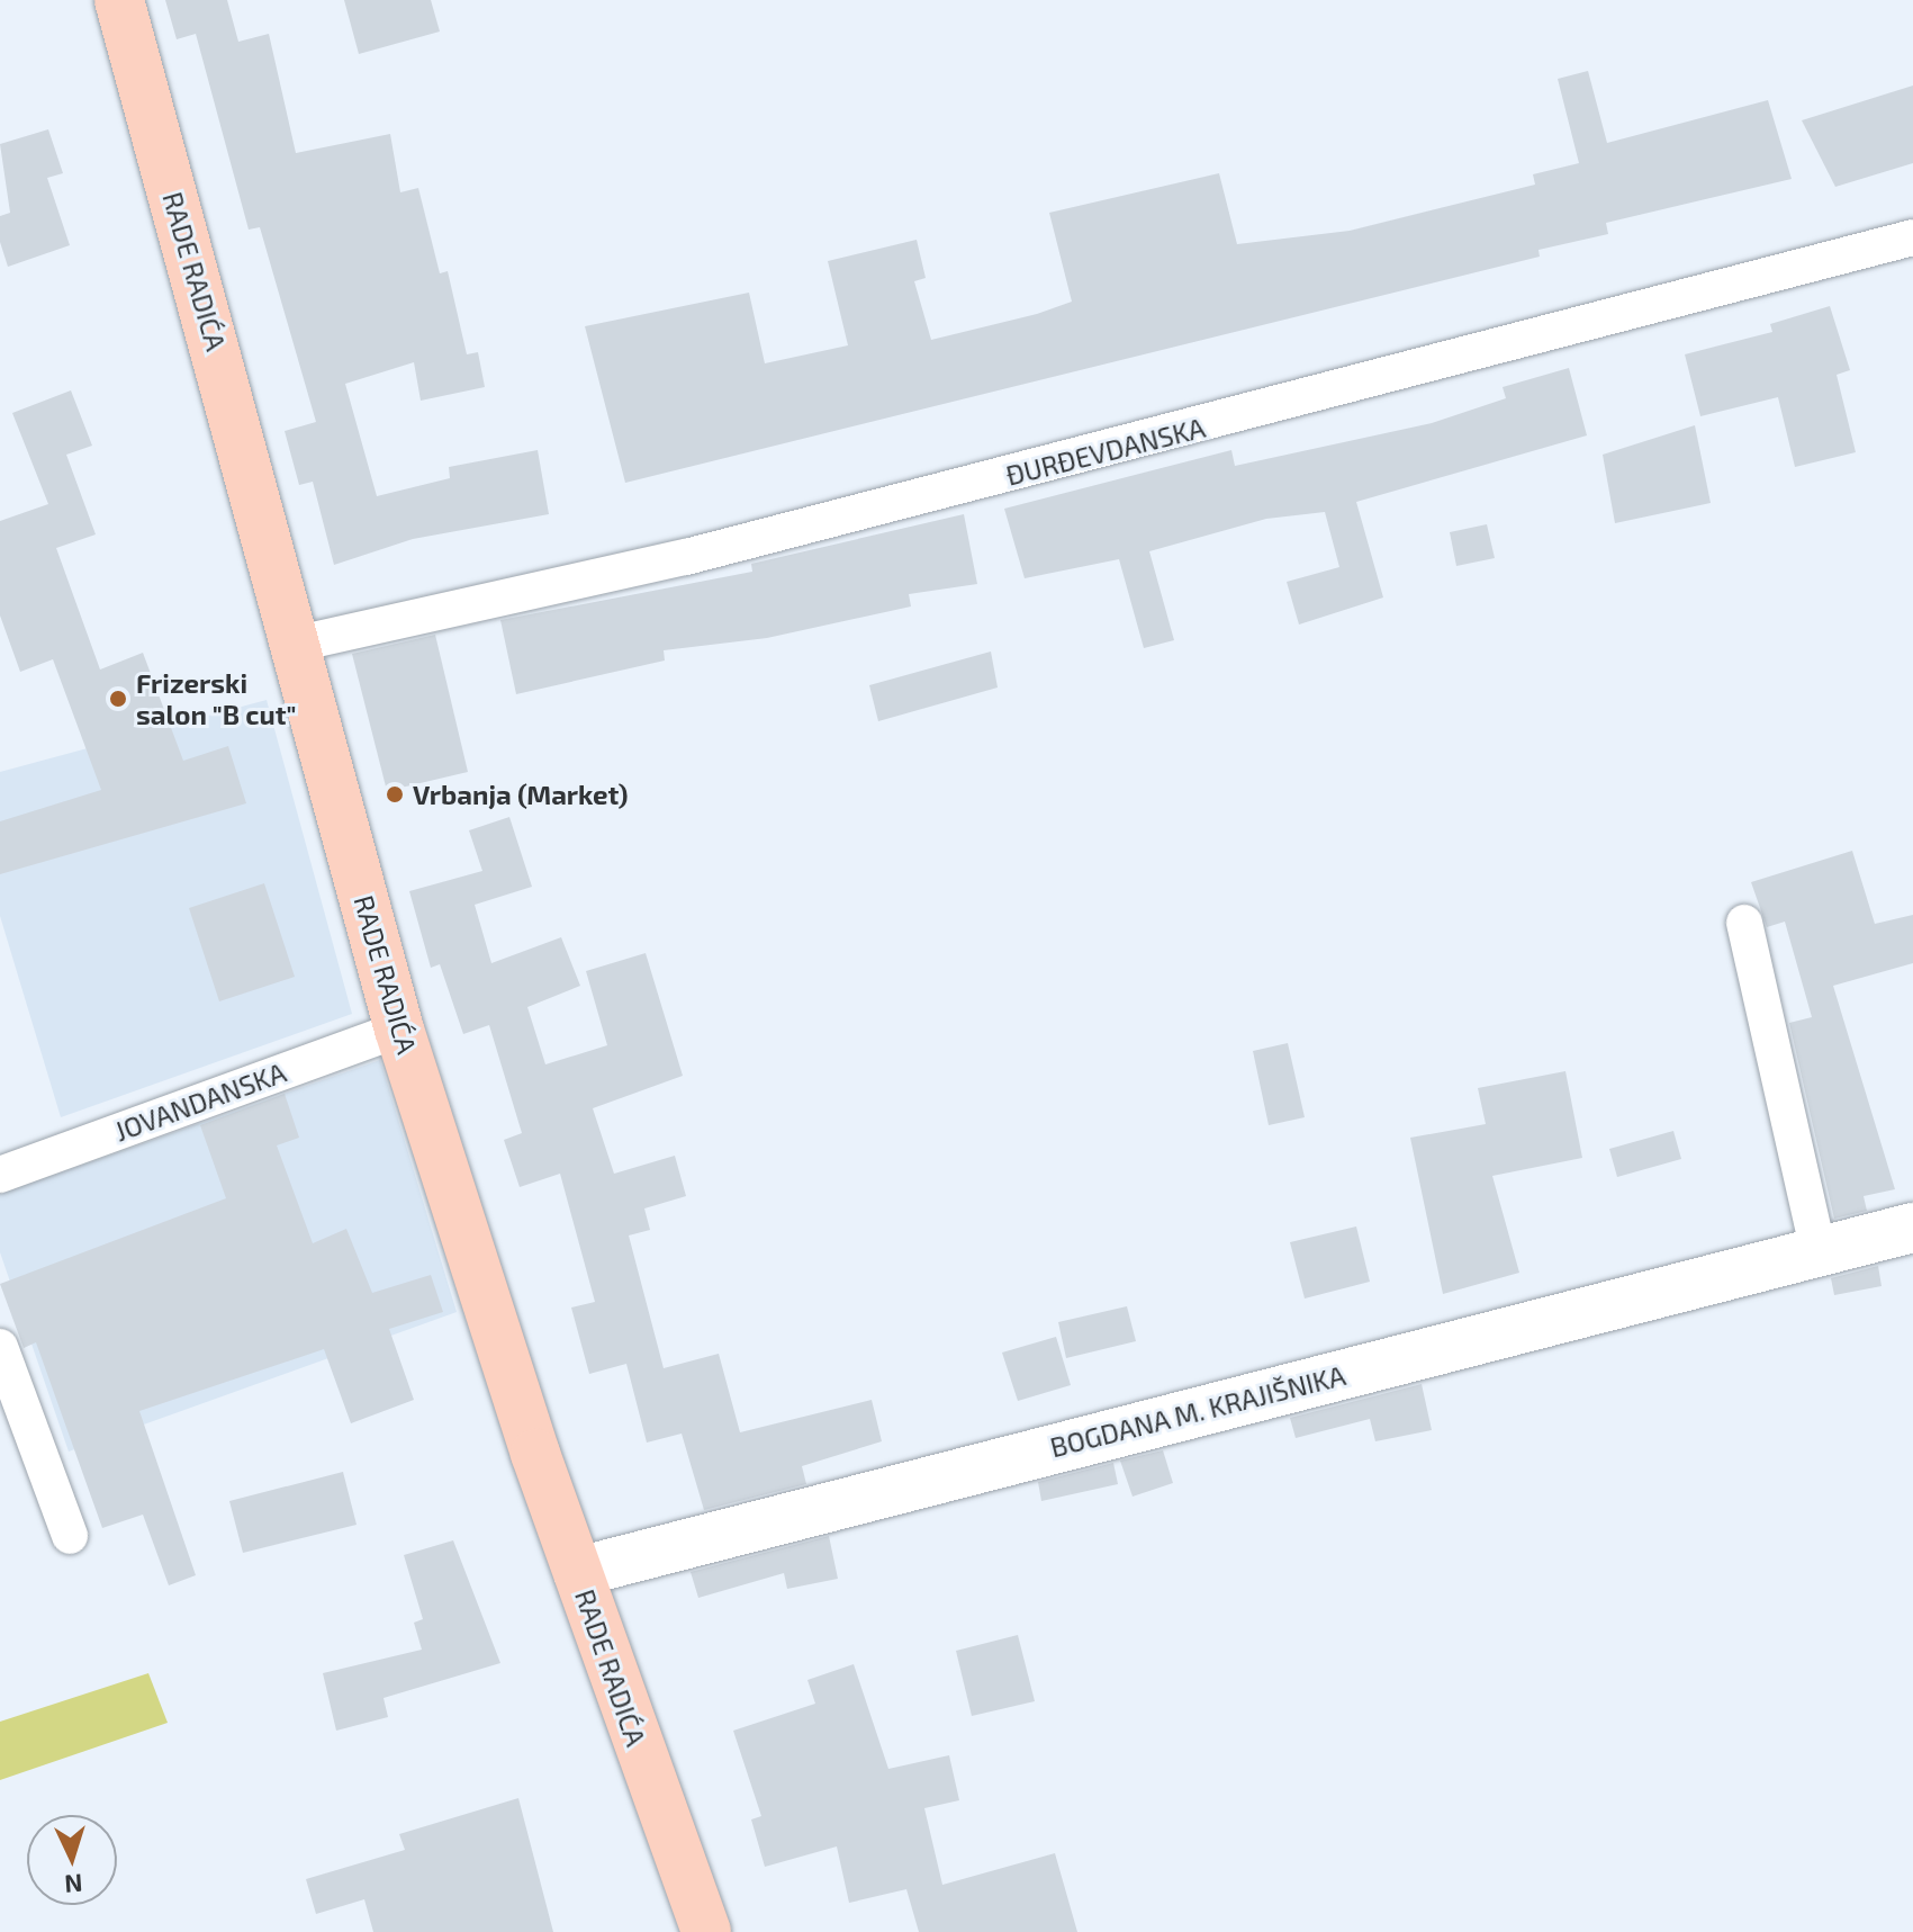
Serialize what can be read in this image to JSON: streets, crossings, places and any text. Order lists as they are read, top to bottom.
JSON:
{
  "streets": {
    "main road": ["RADE RADIĆA"],
    "street": ["ĐURĐEVDANSKA", "JOVANDANSKA", "BOGDANA M. KRAJIŠNIKA"]
  },
  "crossings": [
    ["RADE RADIĆA", "ĐURĐEVDANSKA"],
    ["RADE RADIĆA", "JOVANDANSKA"],
    ["RADE RADIĆA", "BOGDANA M. KRAJIŠNIKA"]
  ],
  "places": ["Frizerski salon \"B cut\"", "Vrbanja (Market)"],
  "north": "bottom"
}
